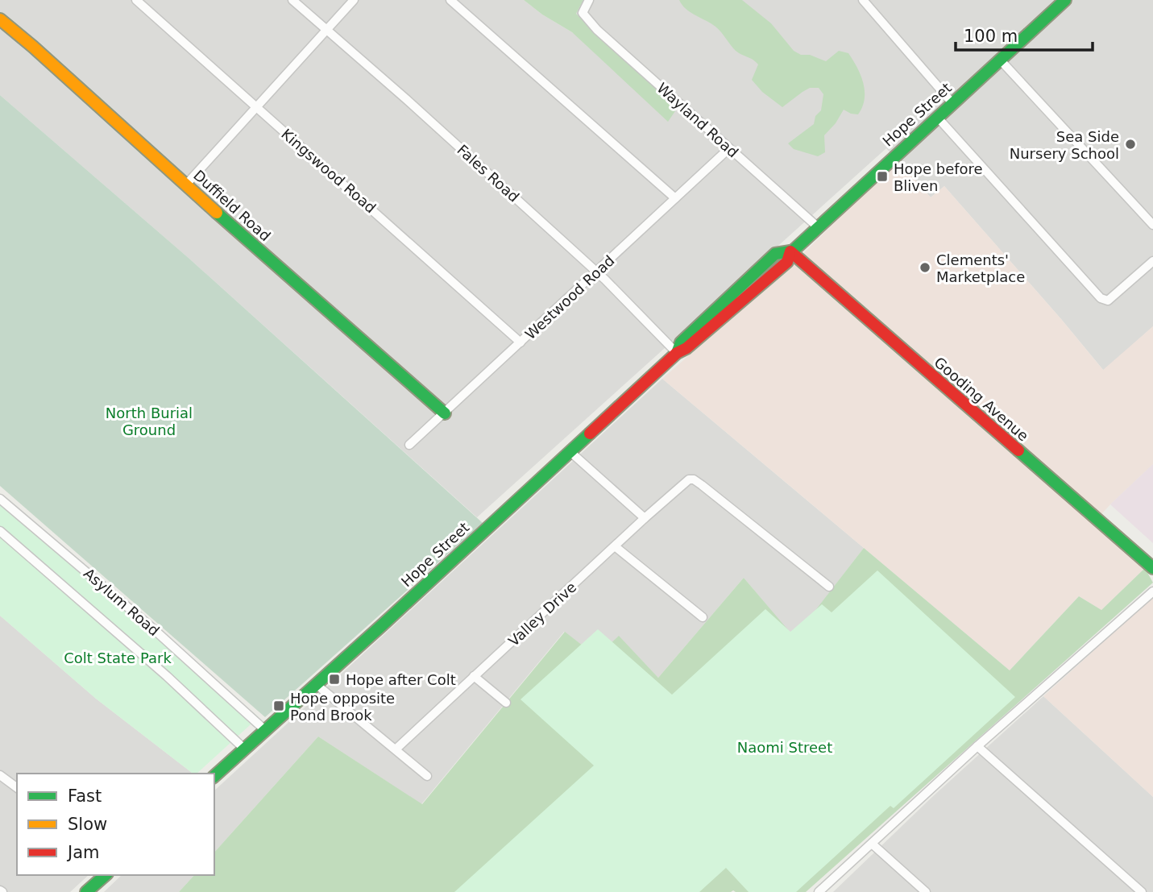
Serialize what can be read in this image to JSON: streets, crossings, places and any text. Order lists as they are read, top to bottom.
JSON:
{
  "streets": {
    "main road": ["Hope Street", "Duffield Road", "Gooding Avenue"],
    "street": [
      "Wayland Road",
      "Kingswood Road",
      "Fales Road",
      "Westwood Road",
      "Asylum Road",
      "Valley Drive"
    ]
  },
  "crossings": [
    ["Hope Street", "Wayland Road"],
    ["Hope Street", "Fales Road"],
    ["Hope Street", "Gooding Avenue"],
    ["Hope Street", "Asylum Road"],
    ["Wayland Road", "Westwood Road"],
    ["Kingswood Road", "Westwood Road"],
    ["Fales Road", "Westwood Road"],
    ["Duffield Road", "Westwood Road"]
  ],
  "parks": ["North Burial Ground", "Colt State Park", "Naomi Street"],
  "places": {
    "other": ["Sea Side Nursery School", "Clements' Marketplace"],
    "transit": ["Hope before Bliven", "Hope after Colt", "Hope opposite Pond Brook"]
  },
  "legend": ["Fast", "Slow", "Jam"],
  "scale_bar": "100 m"
}
